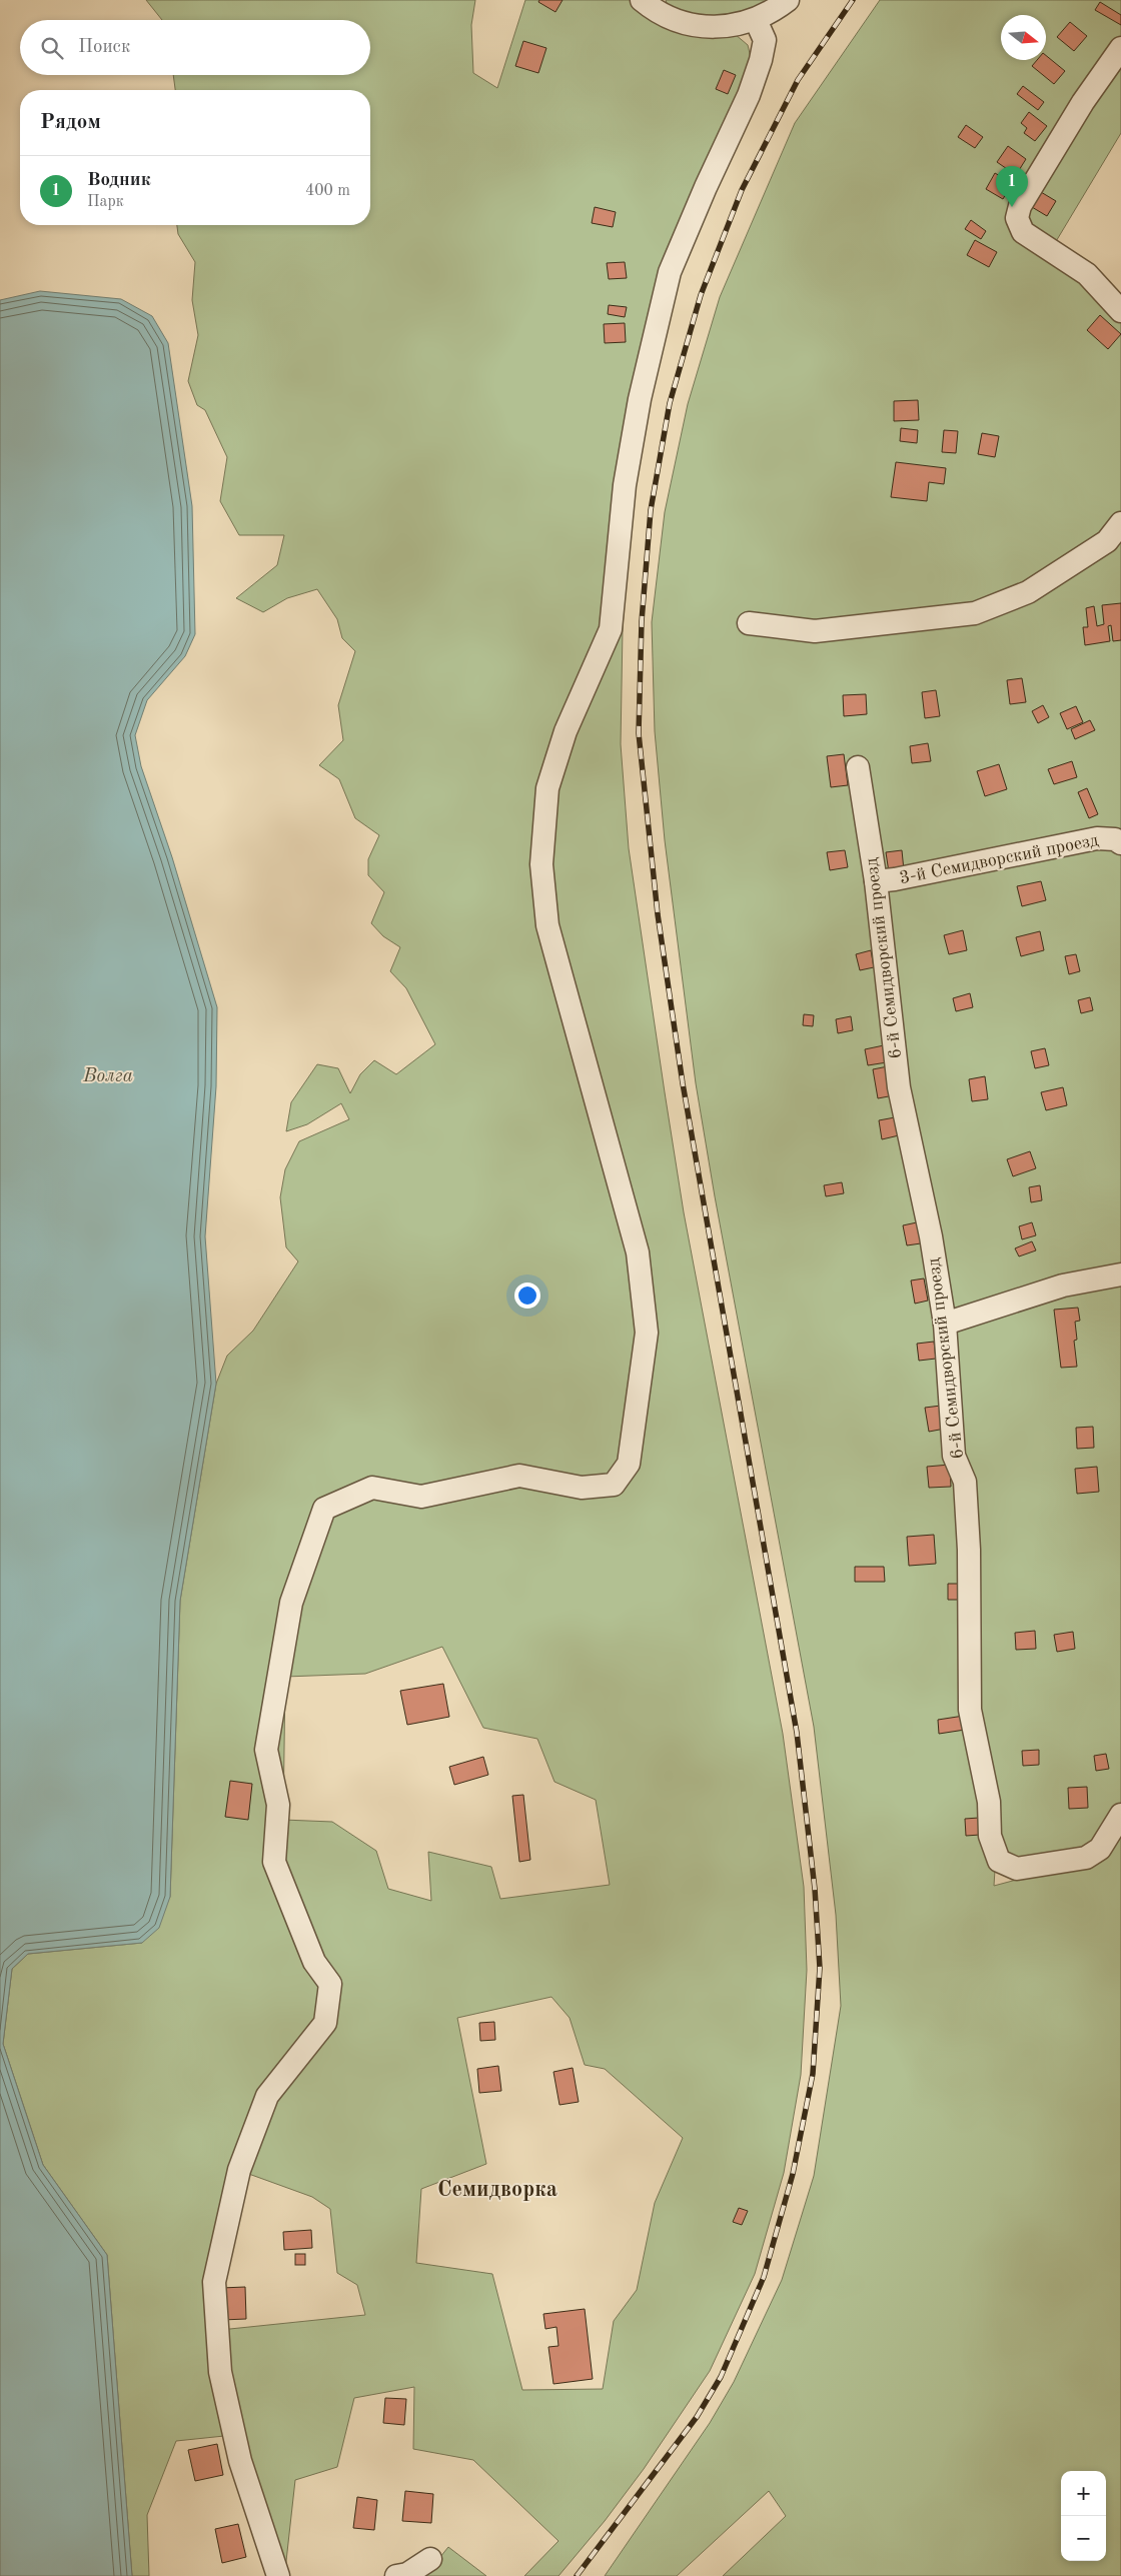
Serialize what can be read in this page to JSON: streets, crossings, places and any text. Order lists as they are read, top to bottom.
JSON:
{
  "streets": {
    "street": ["3-й Семидворский проезд", "6-й Семидворский проезд"]
  },
  "crossings": [
    ["3-й Семидворский проезд", "6-й Семидворский проезд"]
  ],
  "districts": ["Семидворка"],
  "water": ["Волга"],
  "north": "right",
  "page": {
    "search": "Поиск",
    "heading": "Рядом",
    "list": [
      {
        "mark": "1",
        "name": "Водник",
        "note": "Парк",
        "value": "400 m"
      }
    ],
    "pins": "1",
    "map_buttons": ["+", "−"]
  }
}
